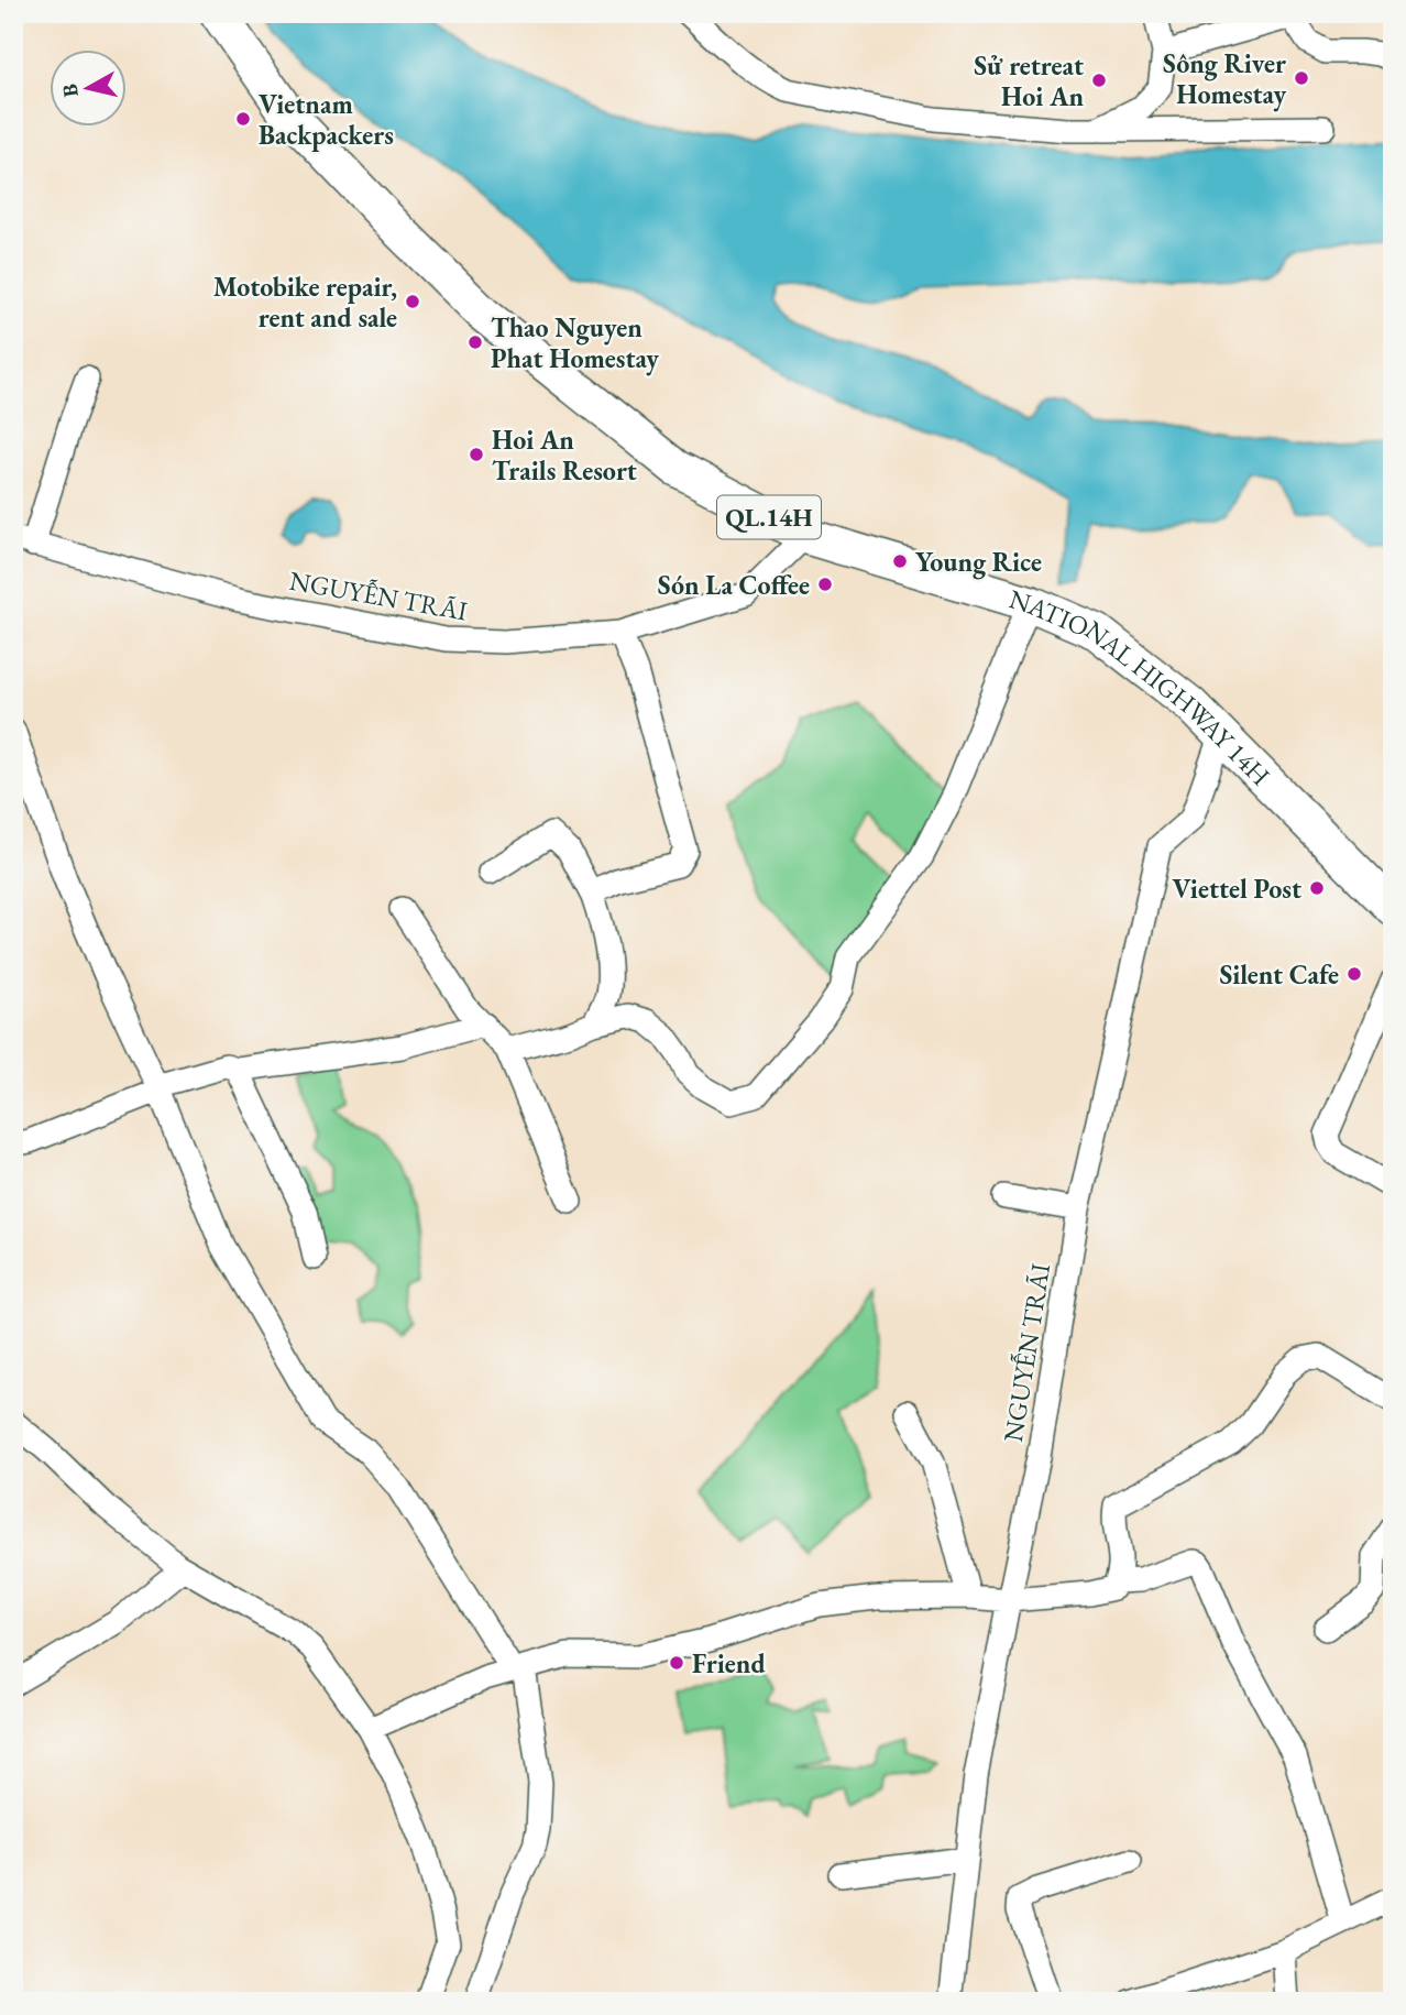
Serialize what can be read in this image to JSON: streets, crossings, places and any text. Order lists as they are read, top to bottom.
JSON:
{
  "streets": {
    "main road": ["QL.14H", "NATIONAL HIGHWAY 14H"],
    "street": ["NGUYỄN TRÃI"]
  },
  "crossings": [
    ["NGUYỄN TRÃI", "NATIONAL HIGHWAY 14H"]
  ],
  "places": [
    "Sông River Homestay",
    "Sử retreat Hoi An",
    "Vietnam Backpackers",
    "Motobike repair, rent and sale",
    "Thao Nguyen Phat Homestay",
    "Hoi An Trails Resort",
    "Young Rice",
    "Són La Coffee",
    "Viettel Post",
    "Silent Cafe",
    "Friend"
  ],
  "north": "left"
}
